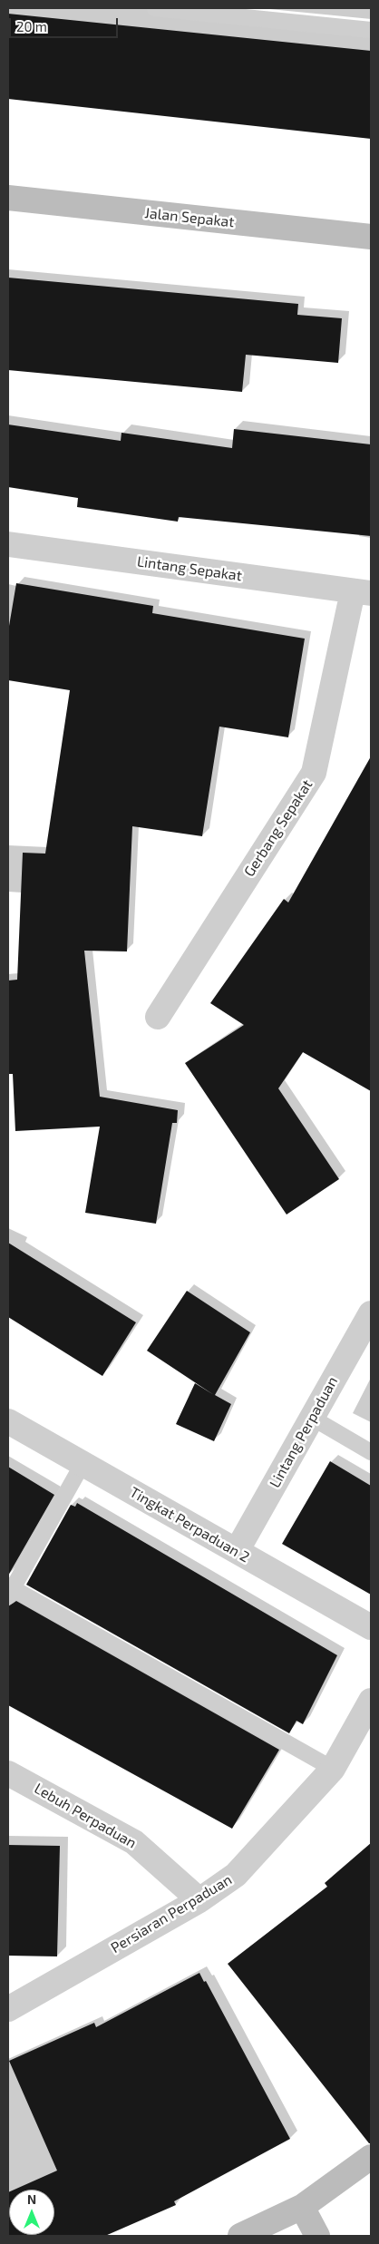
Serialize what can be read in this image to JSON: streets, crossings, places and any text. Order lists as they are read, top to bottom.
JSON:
{
  "streets": {
    "street": [
      "Jalan Sepakat",
      "Lintang Sepakat",
      "Gerbang Sepakat",
      "Lintang Perpaduan",
      "Tingkat Perpaduan 2",
      "Lebuh Perpaduan",
      "Persiaran Perpaduan"
    ]
  },
  "crossings": [
    ["Lintang Sepakat", "Gerbang Sepakat"],
    ["Lintang Perpaduan", "Tingkat Perpaduan 2"],
    ["Lebuh Perpaduan", "Persiaran Perpaduan"]
  ],
  "scale_bar": "20 m",
  "north": "top"
}
